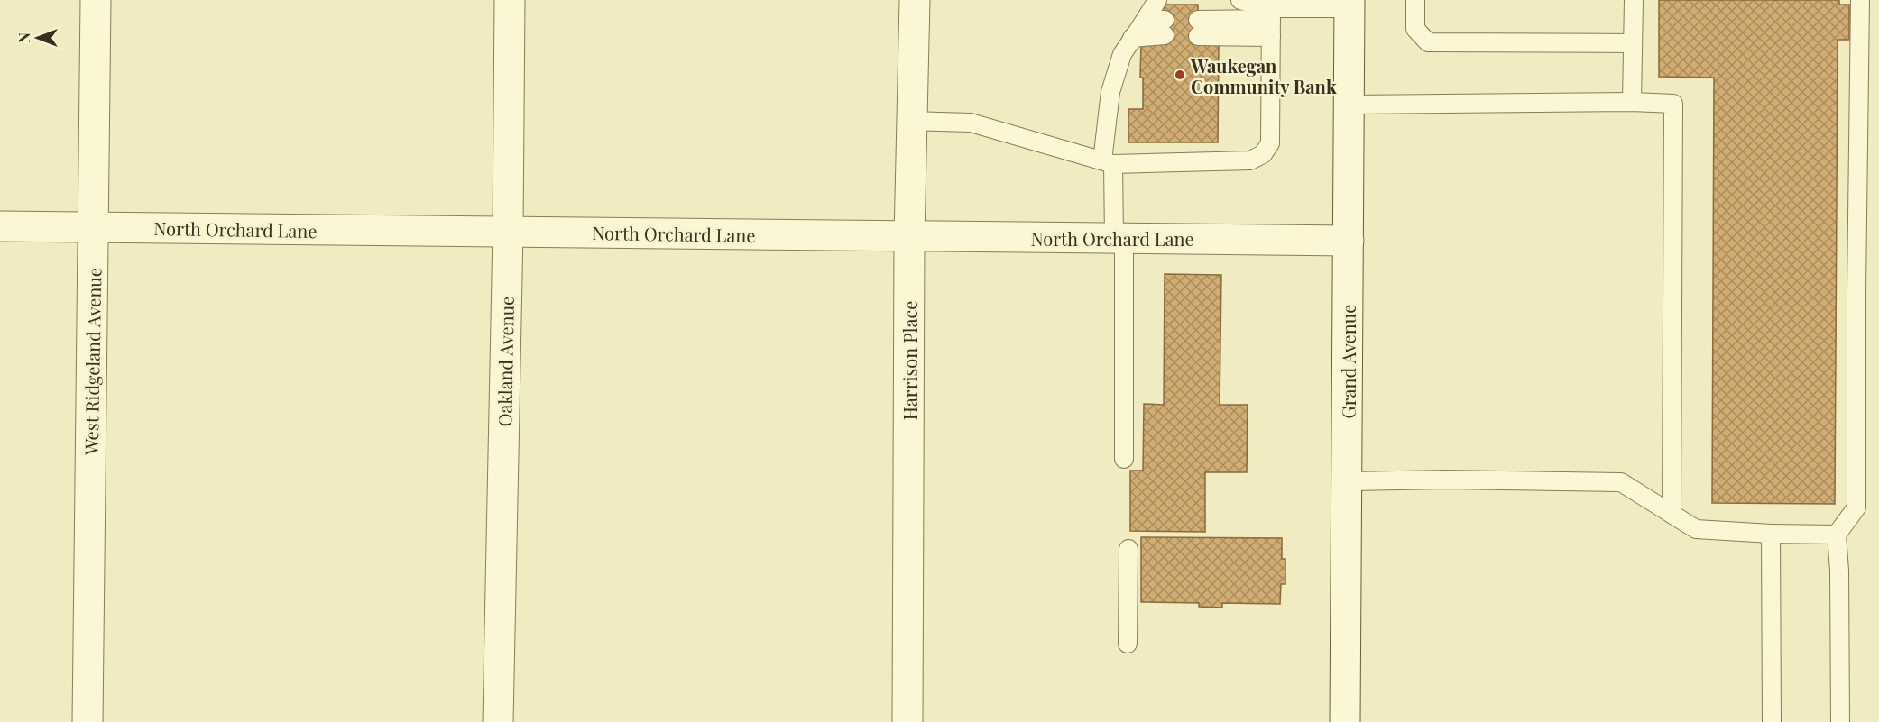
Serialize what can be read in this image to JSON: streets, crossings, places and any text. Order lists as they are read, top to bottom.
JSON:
{
  "streets": {
    "street": [
      "North Orchard Lane",
      "Harrison Place",
      "West Ridgeland Avenue",
      "Oakland Avenue",
      "Grand Avenue"
    ]
  },
  "crossings": [
    ["North Orchard Lane", "Harrison Place"],
    ["North Orchard Lane", "West Ridgeland Avenue"],
    ["North Orchard Lane", "Oakland Avenue"],
    ["North Orchard Lane", "Grand Avenue"]
  ],
  "places": ["Waukegan Community Bank"],
  "north": "left"
}
